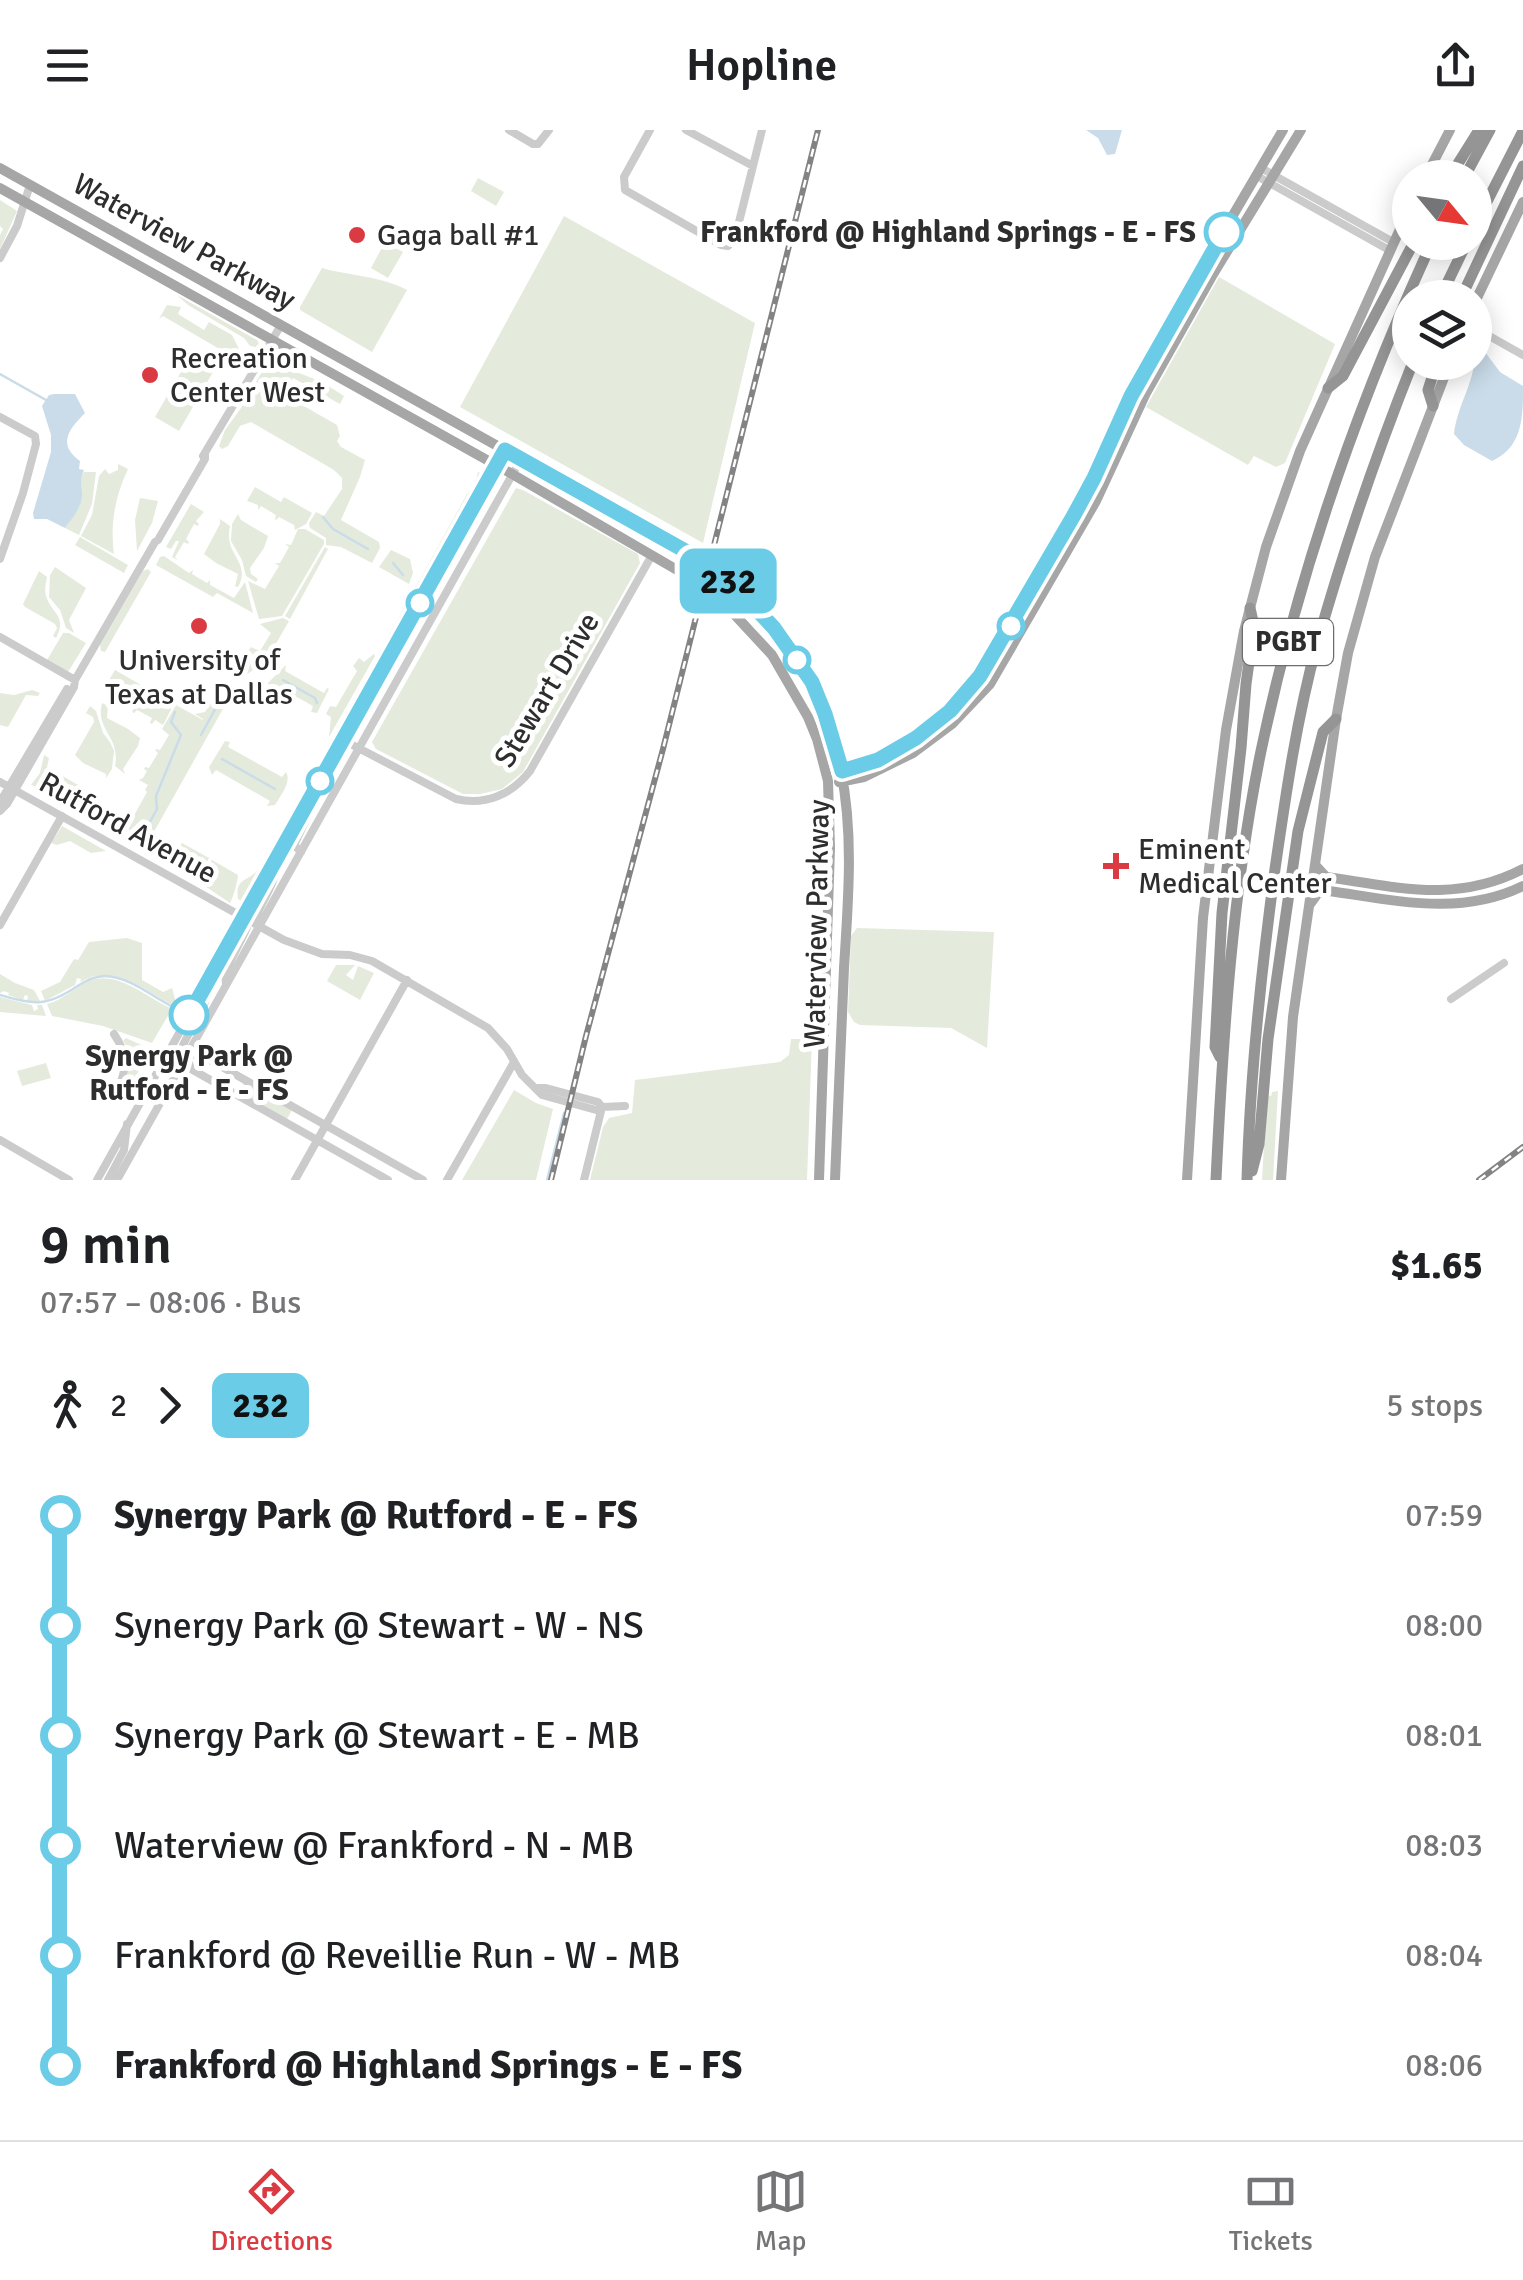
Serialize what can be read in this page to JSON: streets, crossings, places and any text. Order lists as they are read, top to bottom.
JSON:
{
  "streets": {
    "highway": ["PGBT"],
    "main road": ["Waterview Parkway"],
    "street": ["Stewart Drive", "Rutford Avenue"]
  },
  "crossings": [
    ["Waterview Parkway", "Stewart Drive"]
  ],
  "places": {
    "other": [
      "Frankford @ Highland Springs - E - FS",
      "Gaga ball #1",
      "Recreation Center West",
      "University of Texas at Dallas",
      "Synergy Park @ Rutford - E - FS"
    ],
    "health": ["Eminent Medical Center"]
  },
  "lines": ["bus line 232"],
  "north": "bottom right",
  "page": {
    "header": "Hopline",
    "on_map": "232",
    "heading": ["9 min", "07:57 – 08:06 · Bus", "$1.65"],
    "legs": ["2", "232", "5 stops"],
    "list": [
      {
        "name": "Synergy Park @ Rutford - E - FS",
        "value": "07:59"
      },
      {
        "name": "Synergy Park @ Stewart - W - NS",
        "value": "08:00"
      },
      {
        "name": "Synergy Park @ Stewart - E - MB",
        "value": "08:01"
      },
      {
        "name": "Waterview @ Frankford - N - MB",
        "value": "08:03"
      },
      {
        "name": "Frankford @ Reveillie Run - W - MB",
        "value": "08:04"
      },
      {
        "name": "Frankford @ Highland Springs - E - FS",
        "value": "08:06"
      }
    ],
    "tabs": ["Directions", "Map", "Tickets"]
  }
}
